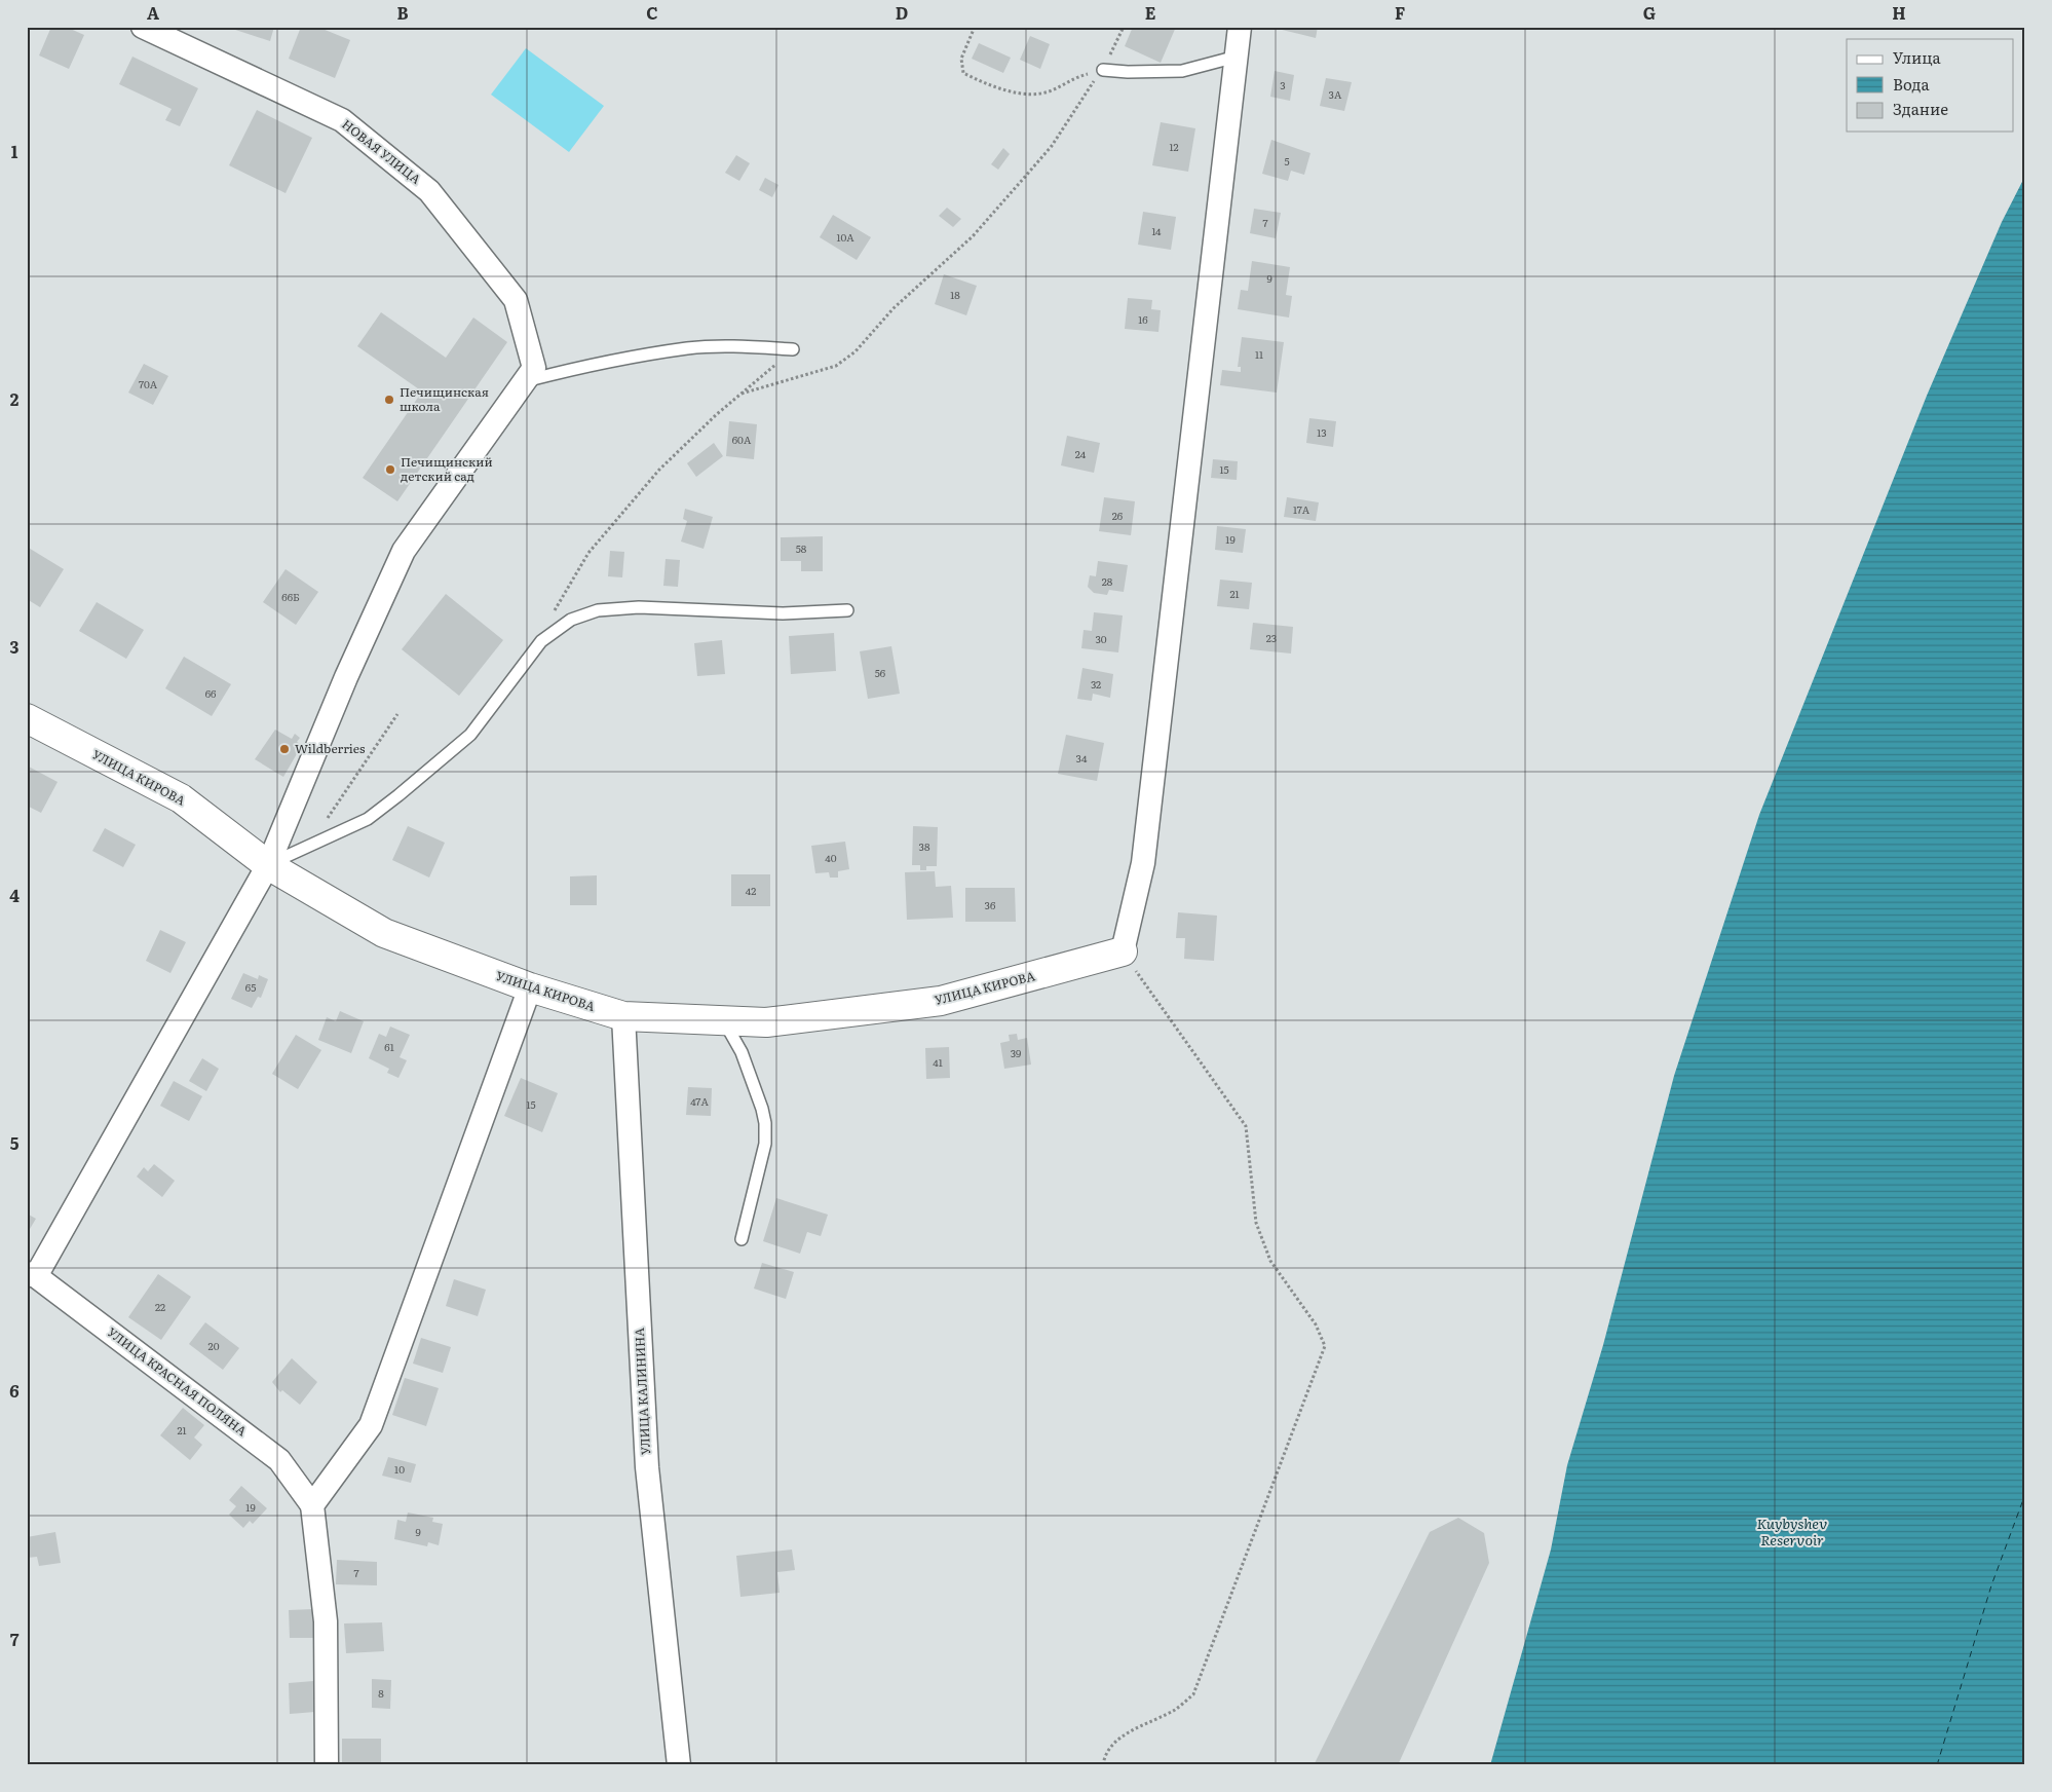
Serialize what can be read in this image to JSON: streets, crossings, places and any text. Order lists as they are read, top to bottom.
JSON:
{
  "streets": {
    "street": [
      "НОВАЯ УЛИЦА",
      "УЛИЦА КИРОВА",
      "УЛИЦА КРАСНАЯ ПОЛЯНА",
      "УЛИЦА КАЛИНИНА"
    ]
  },
  "crossings": [
    ["УЛИЦА КИРОВА", "УЛИЦА КАЛИНИНА"]
  ],
  "water": ["Kuybyshev Reservoir"],
  "places": ["Печищинская школа", "Печищинский детский сад", "Wildberries"],
  "house_numbers": [
    "3",
    "3А",
    "12",
    "5",
    "7",
    "14",
    "10А",
    "9",
    "18",
    "16",
    "11",
    "70А",
    "13",
    "60А",
    "24",
    "15",
    "17А",
    "26",
    "19",
    "58",
    "28",
    "21",
    "66Б",
    "23",
    "30",
    "56",
    "32",
    "66",
    "34",
    "38",
    "40",
    "42",
    "36",
    "65",
    "61",
    "39",
    "41",
    "47А",
    "15",
    "22",
    "20",
    "21",
    "10",
    "19",
    "9",
    "7",
    "8"
  ],
  "legend": ["Улица", "Вода", "Здание"],
  "grid": {
    "columns": [
      "A",
      "B",
      "C",
      "D",
      "E",
      "F",
      "G",
      "H"
    ],
    "rows": [
      "1",
      "2",
      "3",
      "4",
      "5",
      "6",
      "7"
    ]
  }
}
